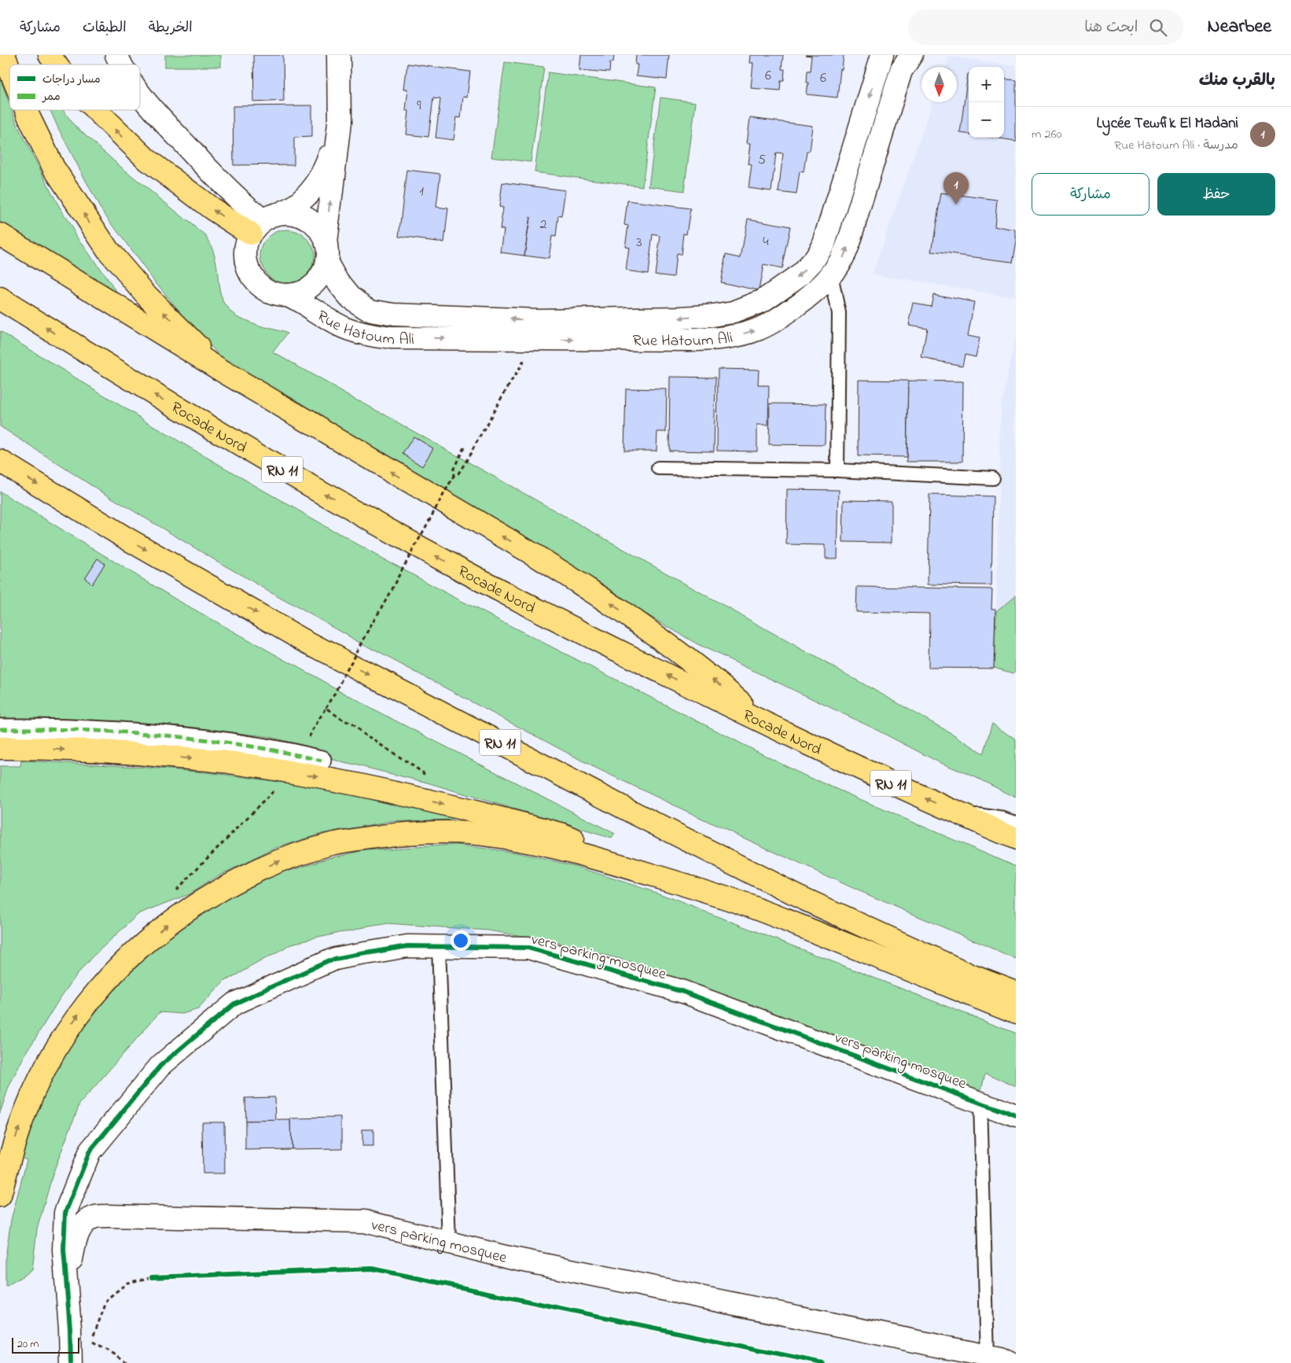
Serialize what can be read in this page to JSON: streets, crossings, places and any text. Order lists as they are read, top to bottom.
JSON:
{
  "streets": {
    "highway": ["Rocade Nord", "RN 11"],
    "street": ["Rue Hatoum Ali", "vers parking mosquee"]
  },
  "house_numbers": [
    "6",
    "6",
    "9",
    "5",
    "1",
    "2",
    "4",
    "3"
  ],
  "legend": ["مسار دراجات", "ممر"],
  "scale_bar": "20 m",
  "north": "bottom",
  "page": {
    "header": "Nearbee",
    "search": "ابحث هنا",
    "nav": ["الخريطة", "الطبقات", "مشاركة"],
    "heading": "بالقرب منك",
    "map_buttons": ["+", "−"],
    "list": [
      {
        "mark": "1",
        "name": "Lycée Tewfik El Madani",
        "note": "مدرسة · Rue Hatoum Ali",
        "value": "260 m"
      }
    ],
    "buttons": ["حفظ", "مشاركة"],
    "pins": "1",
    "scale": "20 m"
  }
}
